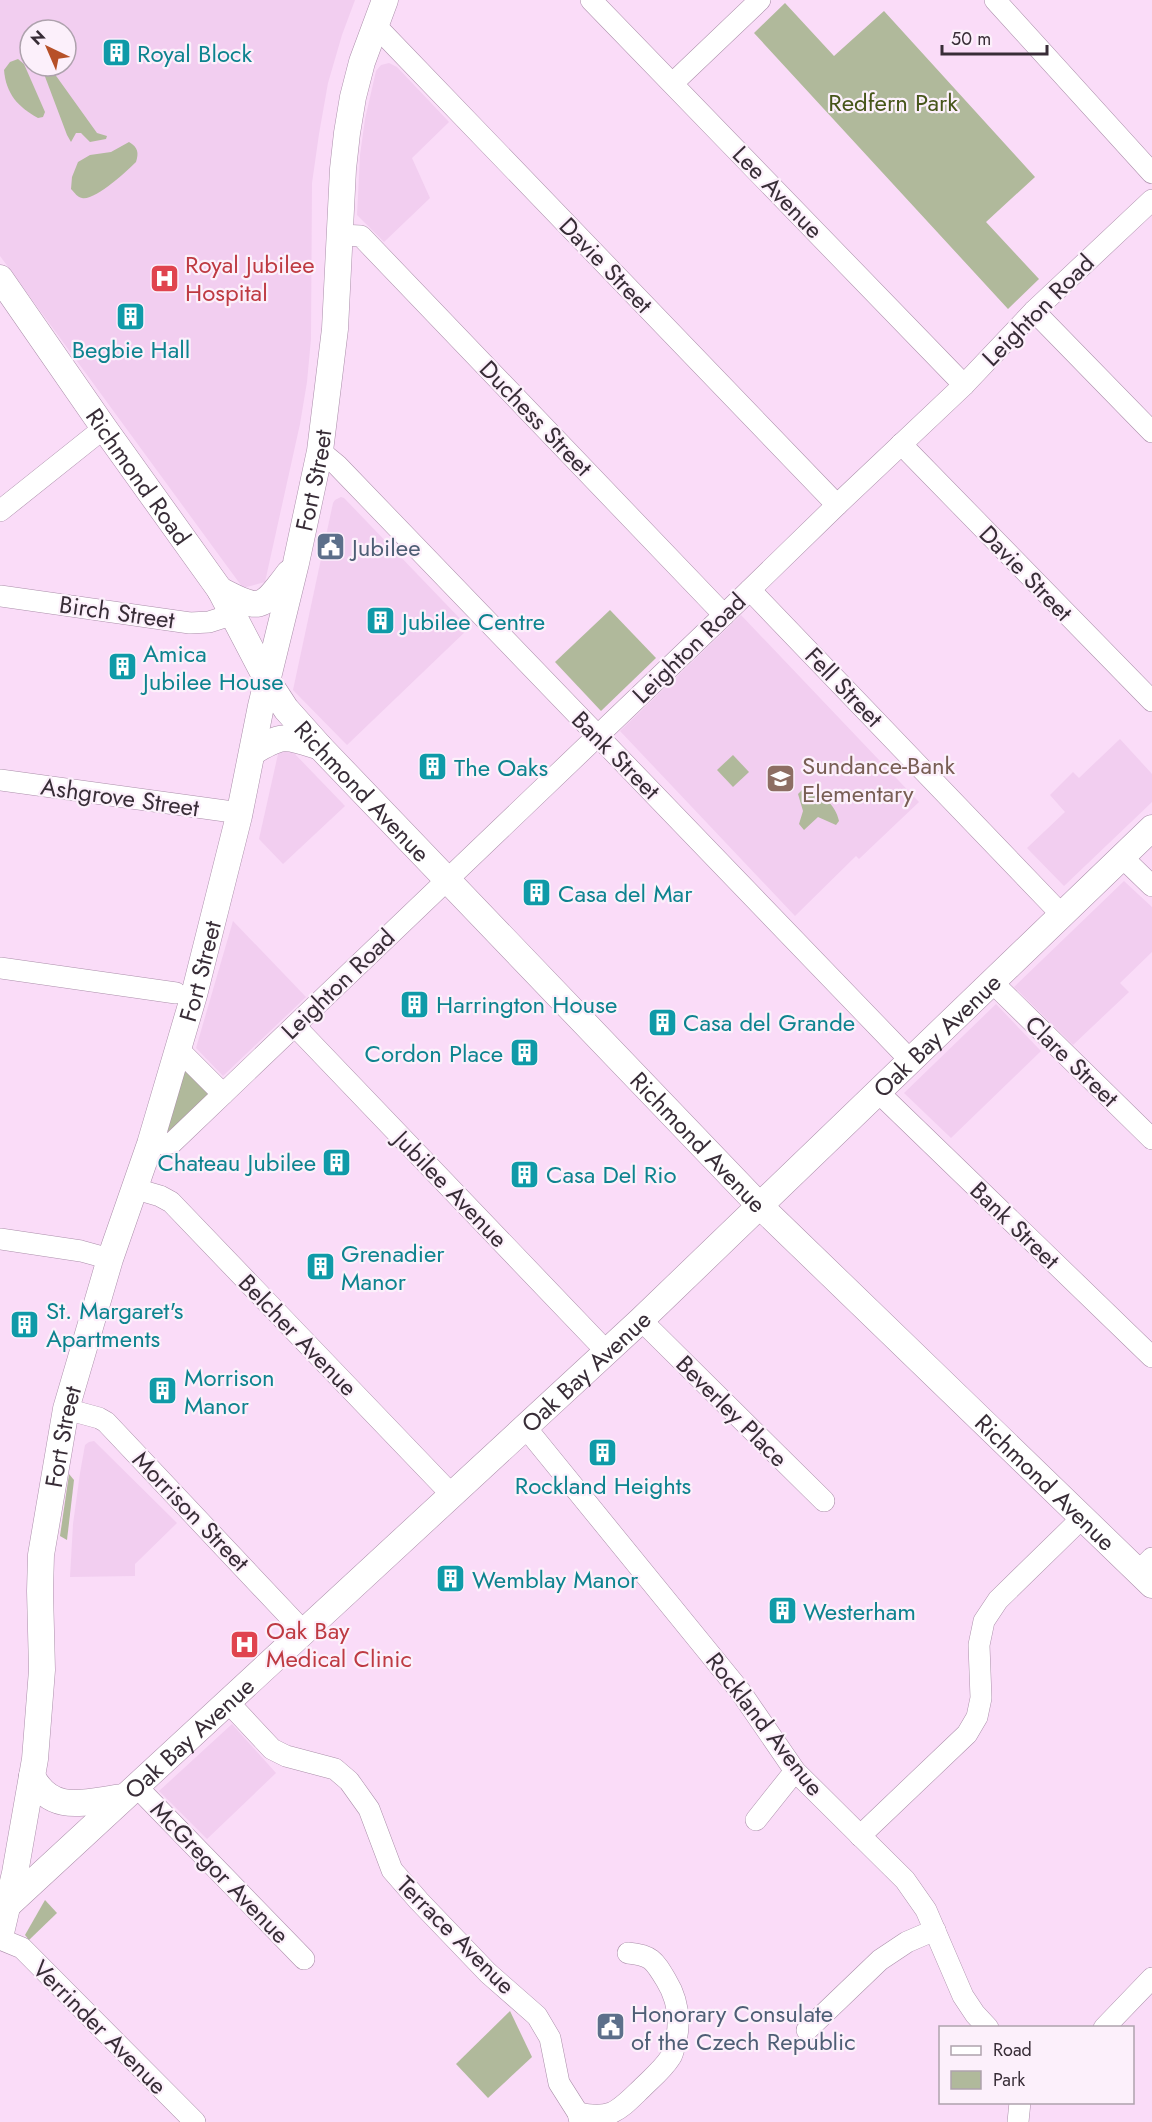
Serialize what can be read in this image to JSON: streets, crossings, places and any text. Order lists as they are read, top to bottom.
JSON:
{
  "streets": {
    "main road": [
      "Richmond Road",
      "Fort Street",
      "Richmond Avenue",
      "Oak Bay Avenue"
    ],
    "street": [
      "Lee Avenue",
      "Davie Street",
      "Leighton Road",
      "Duchess Street",
      "Birch Street",
      "Fell Street",
      "Bank Street",
      "Ashgrove Street",
      "Clare Street",
      "Jubilee Avenue",
      "Belcher Avenue",
      "Beverley Place",
      "Morrison Street",
      "Rockland Avenue",
      "McGregor Avenue",
      "Terrace Avenue",
      "Verrinder Avenue"
    ]
  },
  "crossings": [
    ["Lee Avenue", "Leighton Road"],
    ["Davie Street", "Leighton Road"],
    ["Davie Street", "Fort Street"],
    ["Leighton Road", "Duchess Street"],
    ["Leighton Road", "Fort Street"],
    ["Leighton Road", "Fell Street"],
    ["Leighton Road", "Bank Street"],
    ["Leighton Road", "Richmond Avenue"],
    ["Leighton Road", "Jubilee Avenue"],
    ["Duchess Street", "Fort Street"],
    ["Richmond Road", "Fort Street"],
    ["Richmond Road", "Birch Street"],
    ["Richmond Road", "Richmond Avenue"],
    ["Fort Street", "Bank Street"],
    ["Fort Street", "Richmond Avenue"],
    ["Fort Street", "Ashgrove Street"],
    ["Fort Street", "Oak Bay Avenue"],
    ["Fort Street", "Belcher Avenue"],
    ["Fort Street", "Morrison Street"],
    ["Fort Street", "Verrinder Avenue"],
    ["Fell Street", "Oak Bay Avenue"],
    ["Bank Street", "Oak Bay Avenue"],
    ["Richmond Avenue", "Oak Bay Avenue"],
    ["Oak Bay Avenue", "Clare Street"],
    ["Oak Bay Avenue", "Jubilee Avenue"],
    ["Oak Bay Avenue", "Belcher Avenue"],
    ["Oak Bay Avenue", "Beverley Place"],
    ["Oak Bay Avenue", "Morrison Street"],
    ["Oak Bay Avenue", "Rockland Avenue"],
    ["Oak Bay Avenue", "McGregor Avenue"],
    ["Oak Bay Avenue", "Terrace Avenue"]
  ],
  "parks": ["Redfern Park"],
  "places": {
    "building": [
      "Royal Block",
      "Begbie Hall",
      "Jubilee Centre",
      "Amica Jubilee House",
      "The Oaks",
      "Casa del Mar",
      "Harrington House",
      "Casa del Grande",
      "Cordon Place",
      "Chateau Jubilee",
      "Casa Del Rio",
      "Grenadier Manor",
      "St. Margaret's Apartments",
      "Morrison Manor",
      "Rockland Heights",
      "Wemblay Manor",
      "Westerham"
    ],
    "hospital": ["Royal Jubilee Hospital", "Oak Bay Medical Clinic"],
    "public building": ["Jubilee", "Honorary Consulate of the Czech Republic"],
    "school or university": ["Sundance-Bank Elementary"]
  },
  "legend": ["Road", "Park"],
  "scale_bar": "50 m",
  "north": "top left"
}
